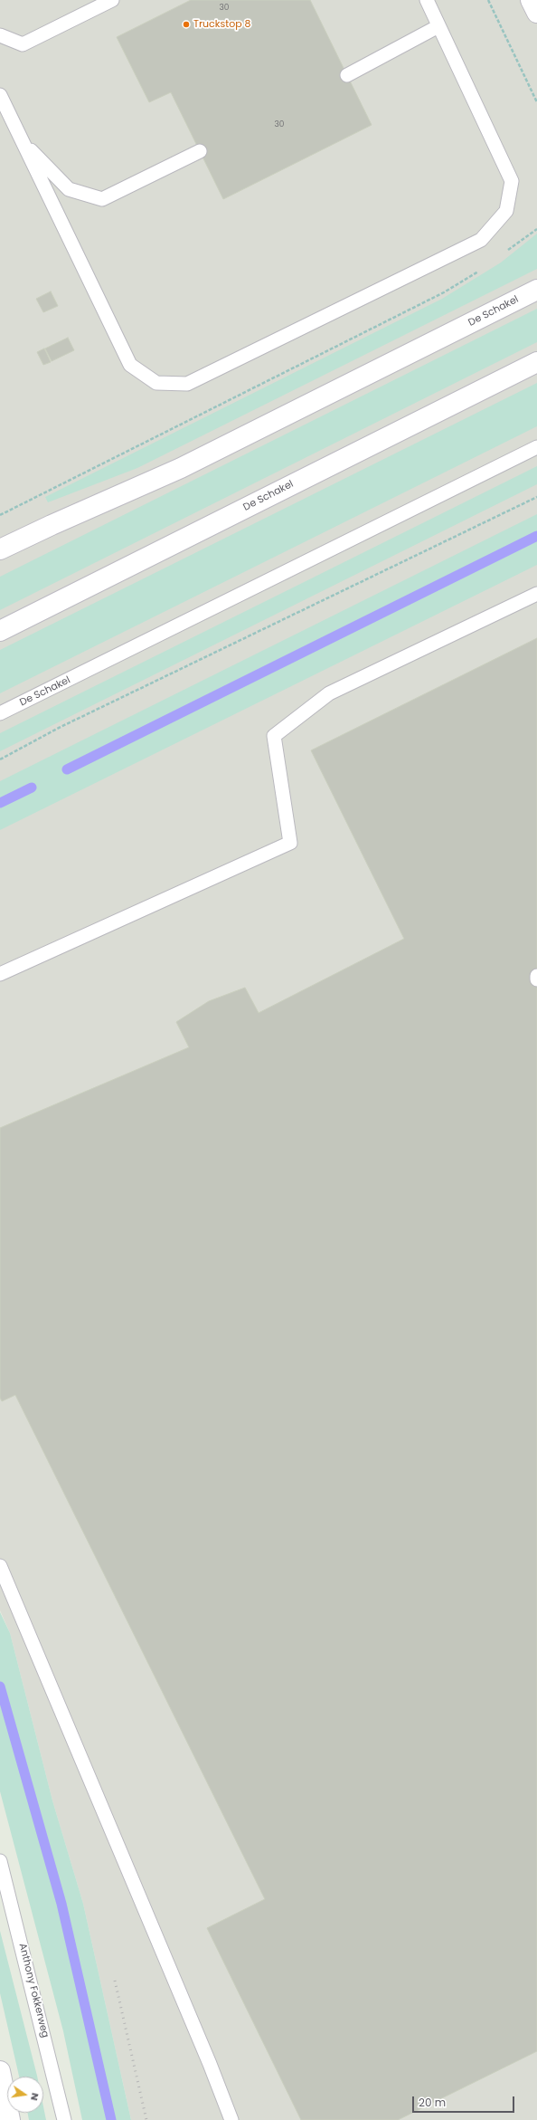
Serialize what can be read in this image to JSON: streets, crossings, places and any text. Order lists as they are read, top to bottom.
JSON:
{
  "streets": {
    "street": ["De Schakel"],
    "lane": ["Anthony Fokkerweg"]
  },
  "places": ["Truckstop 8"],
  "house_numbers": ["30", "30"],
  "scale_bar": "20 m",
  "north": "right"
}
